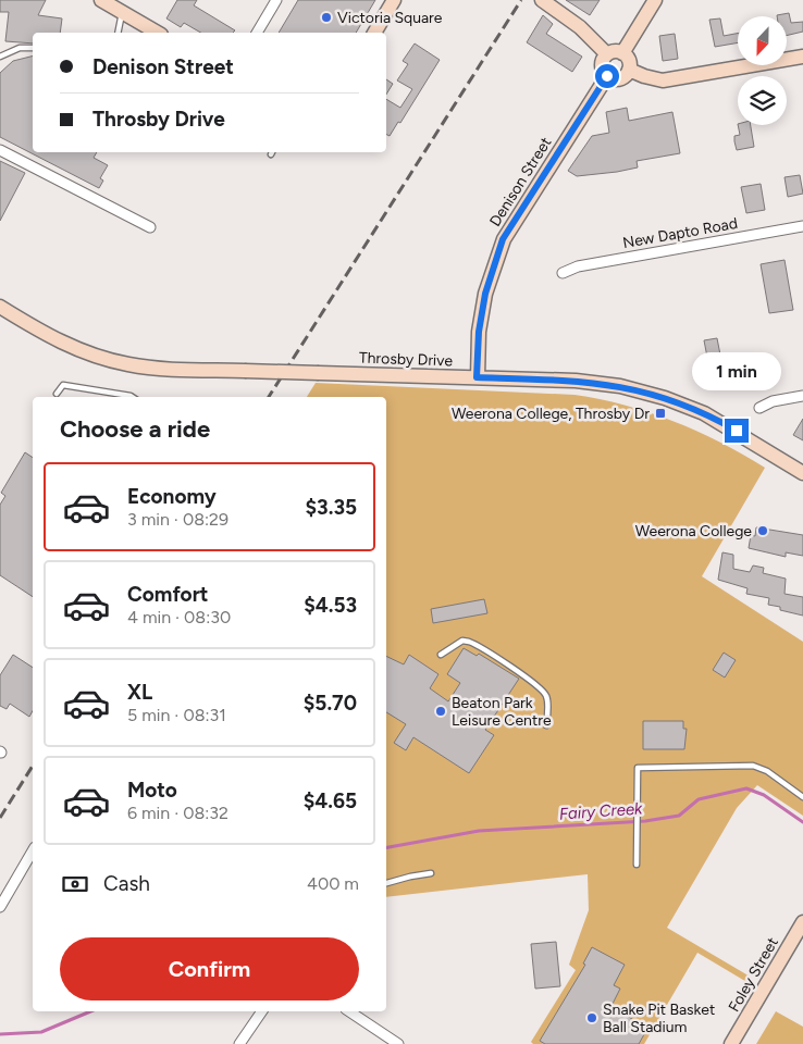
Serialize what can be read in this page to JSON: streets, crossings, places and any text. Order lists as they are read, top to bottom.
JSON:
{
  "streets": {
    "main road": ["Denison Street", "Throsby Drive", "Foley Street"],
    "street": ["New Dapto Road"]
  },
  "crossings": [
    ["Denison Street", "Throsby Drive"]
  ],
  "water": ["Fairy Creek"],
  "places": {
    "other": [
      "Victoria Square",
      "Weerona College",
      "Beaton Park Leisure Centre",
      "Snake Pit Basket Ball Stadium"
    ],
    "transit": ["Weerona College, Throsby Dr"]
  },
  "north": "bottom",
  "page": {
    "banner": ["Denison Street", "Throsby Drive"],
    "bubble": "1 min",
    "heading": "Choose a ride",
    "list": [
      {
        "name": "Economy",
        "note": "3 min · 08:29",
        "value": "$3.35"
      },
      {
        "name": "Comfort",
        "note": "4 min · 08:30",
        "value": "$4.53"
      },
      {
        "name": "XL",
        "note": "5 min · 08:31",
        "value": "$5.70"
      },
      {
        "name": "Moto",
        "note": "6 min · 08:32",
        "value": "$4.65"
      }
    ],
    "pay": ["Cash", "400 m"],
    "buttons": "Confirm"
  }
}
